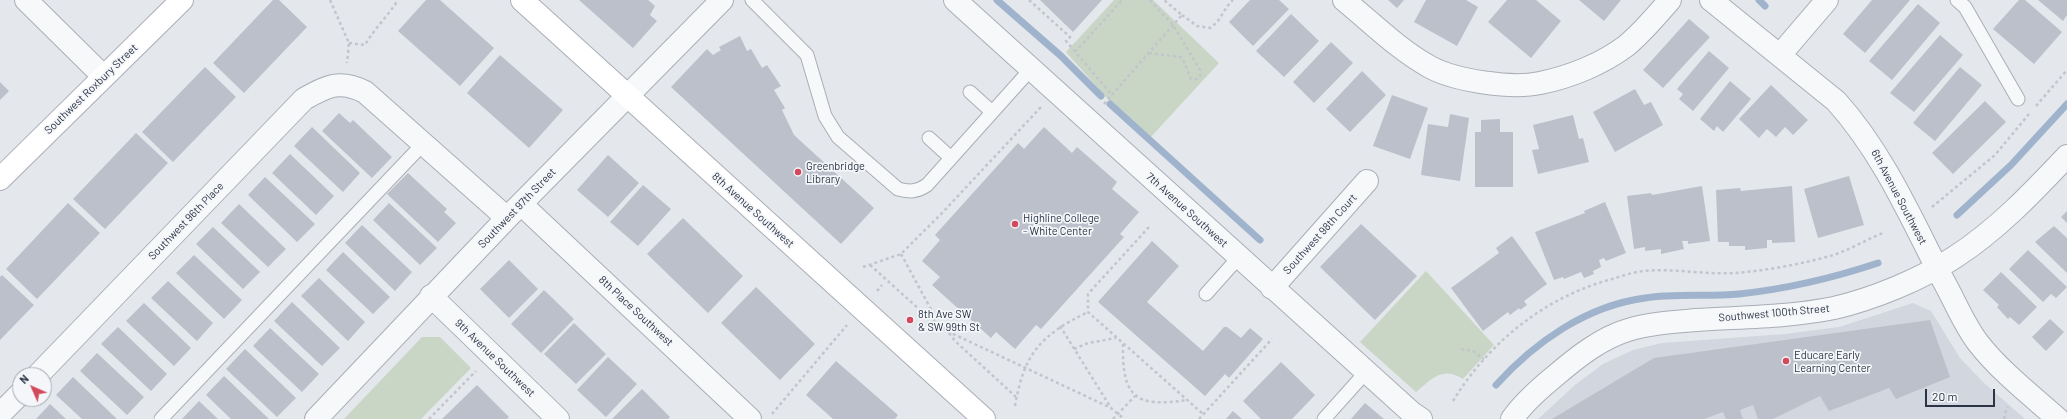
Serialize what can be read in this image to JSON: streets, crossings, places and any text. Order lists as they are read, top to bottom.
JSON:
{
  "streets": {
    "street": [
      "Southwest Roxbury Street",
      "6th Avenue Southwest",
      "Southwest 97th Street",
      "8th Avenue Southwest",
      "7th Avenue Southwest",
      "Southwest 96th Place",
      "Southwest 98th Court",
      "8th Place Southwest",
      "Southwest 100th Street",
      "9th Avenue Southwest"
    ]
  },
  "crossings": [
    ["6th Avenue Southwest", "Southwest 100th Street"],
    ["Southwest 97th Street", "8th Avenue Southwest"],
    ["Southwest 97th Street", "8th Place Southwest"],
    ["Southwest 97th Street", "9th Avenue Southwest"],
    ["7th Avenue Southwest", "Southwest 98th Court"],
    ["Southwest 96th Place", "8th Place Southwest"]
  ],
  "places": [
    "Greenbridge Library",
    "Highline College - White Center",
    "8th Ave SW & SW 99th St",
    "Educare Early Learning Center"
  ],
  "scale_bar": "20 m",
  "north": "top left"
}
